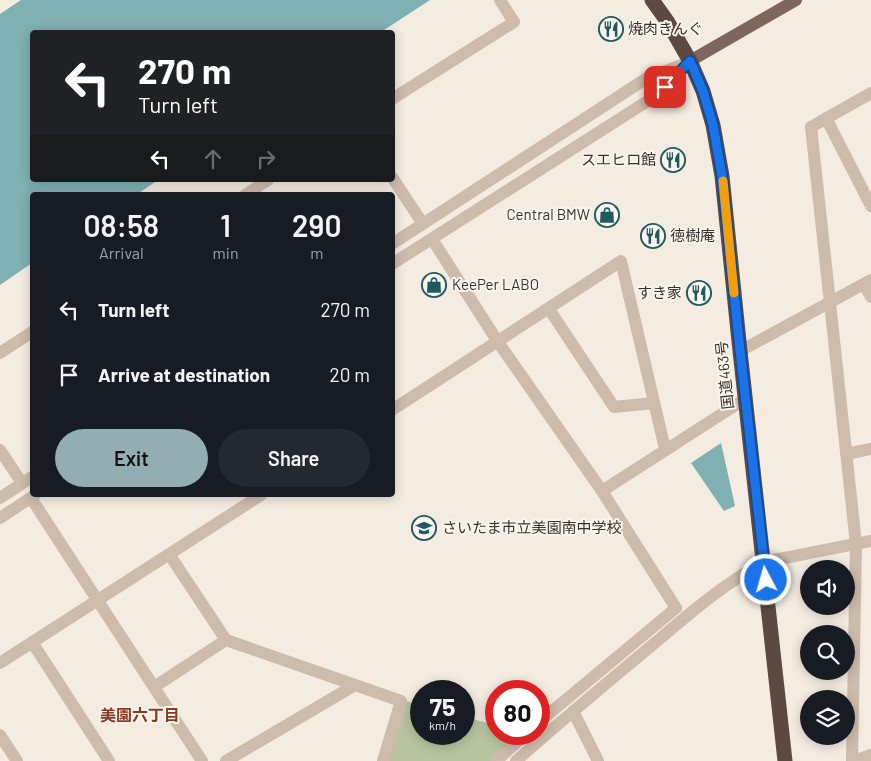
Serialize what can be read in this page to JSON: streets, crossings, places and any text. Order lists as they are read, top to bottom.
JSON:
{
  "streets": {
    "highway": ["国道463号"]
  },
  "districts": ["美園六丁目"],
  "places": {
    "restaurant": [
      "焼肉きんぐ",
      "スエヒロ館",
      "徳樹庵",
      "すき家"
    ],
    "shop": ["Central BMW", "KeePer LABO"],
    "school or university": ["さいたま市立美園南中学校"]
  },
  "page": {
    "turn": ["270 m", "Turn left"],
    "eta": [
      "08:58",
      "Arrival",
      "1",
      "min",
      "290",
      "m"
    ],
    "list": [
      {
        "name": "Turn left",
        "value": "270 m"
      },
      {
        "name": "Arrive at destination",
        "value": "20 m"
      }
    ],
    "buttons": ["Exit", "Share"],
    "speed": "75 km/h",
    "limit": "80"
  }
}
